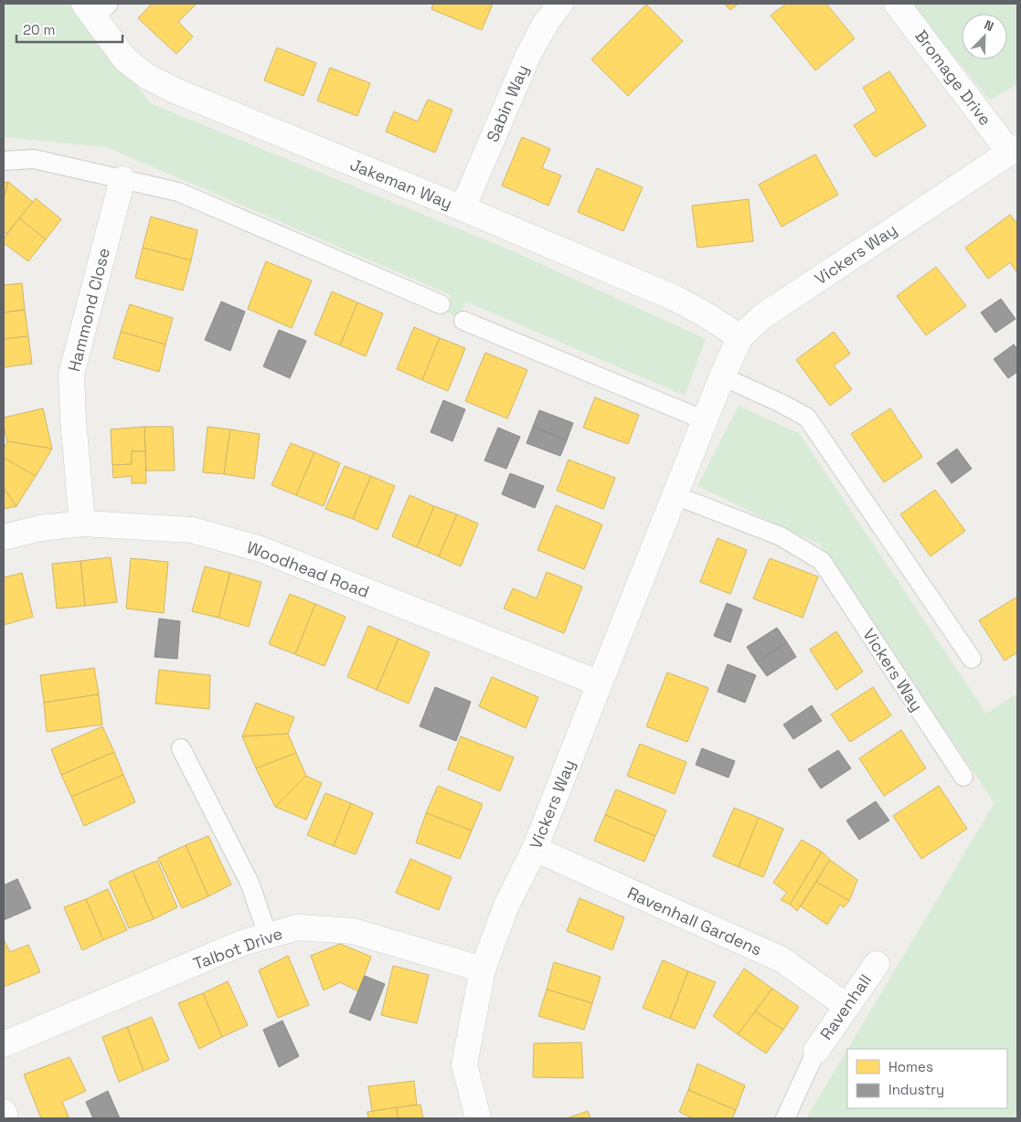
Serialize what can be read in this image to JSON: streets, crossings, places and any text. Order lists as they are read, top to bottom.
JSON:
{
  "streets": {
    "street": [
      "Bromage Drive",
      "Sabin Way",
      "Jakeman Way",
      "Vickers Way",
      "Hammond Close",
      "Woodhead Road",
      "Ravenhall Gardens",
      "Talbot Drive",
      "Ravenhall"
    ]
  },
  "crossings": [
    ["Bromage Drive", "Vickers Way"],
    ["Sabin Way", "Jakeman Way"],
    ["Jakeman Way", "Vickers Way"],
    ["Vickers Way", "Woodhead Road"],
    ["Vickers Way", "Ravenhall Gardens"],
    ["Vickers Way", "Talbot Drive"],
    ["Hammond Close", "Woodhead Road"],
    ["Ravenhall Gardens", "Ravenhall"]
  ],
  "legend": ["Homes", "Industry"],
  "scale_bar": "20 m",
  "north": "top right"
}
